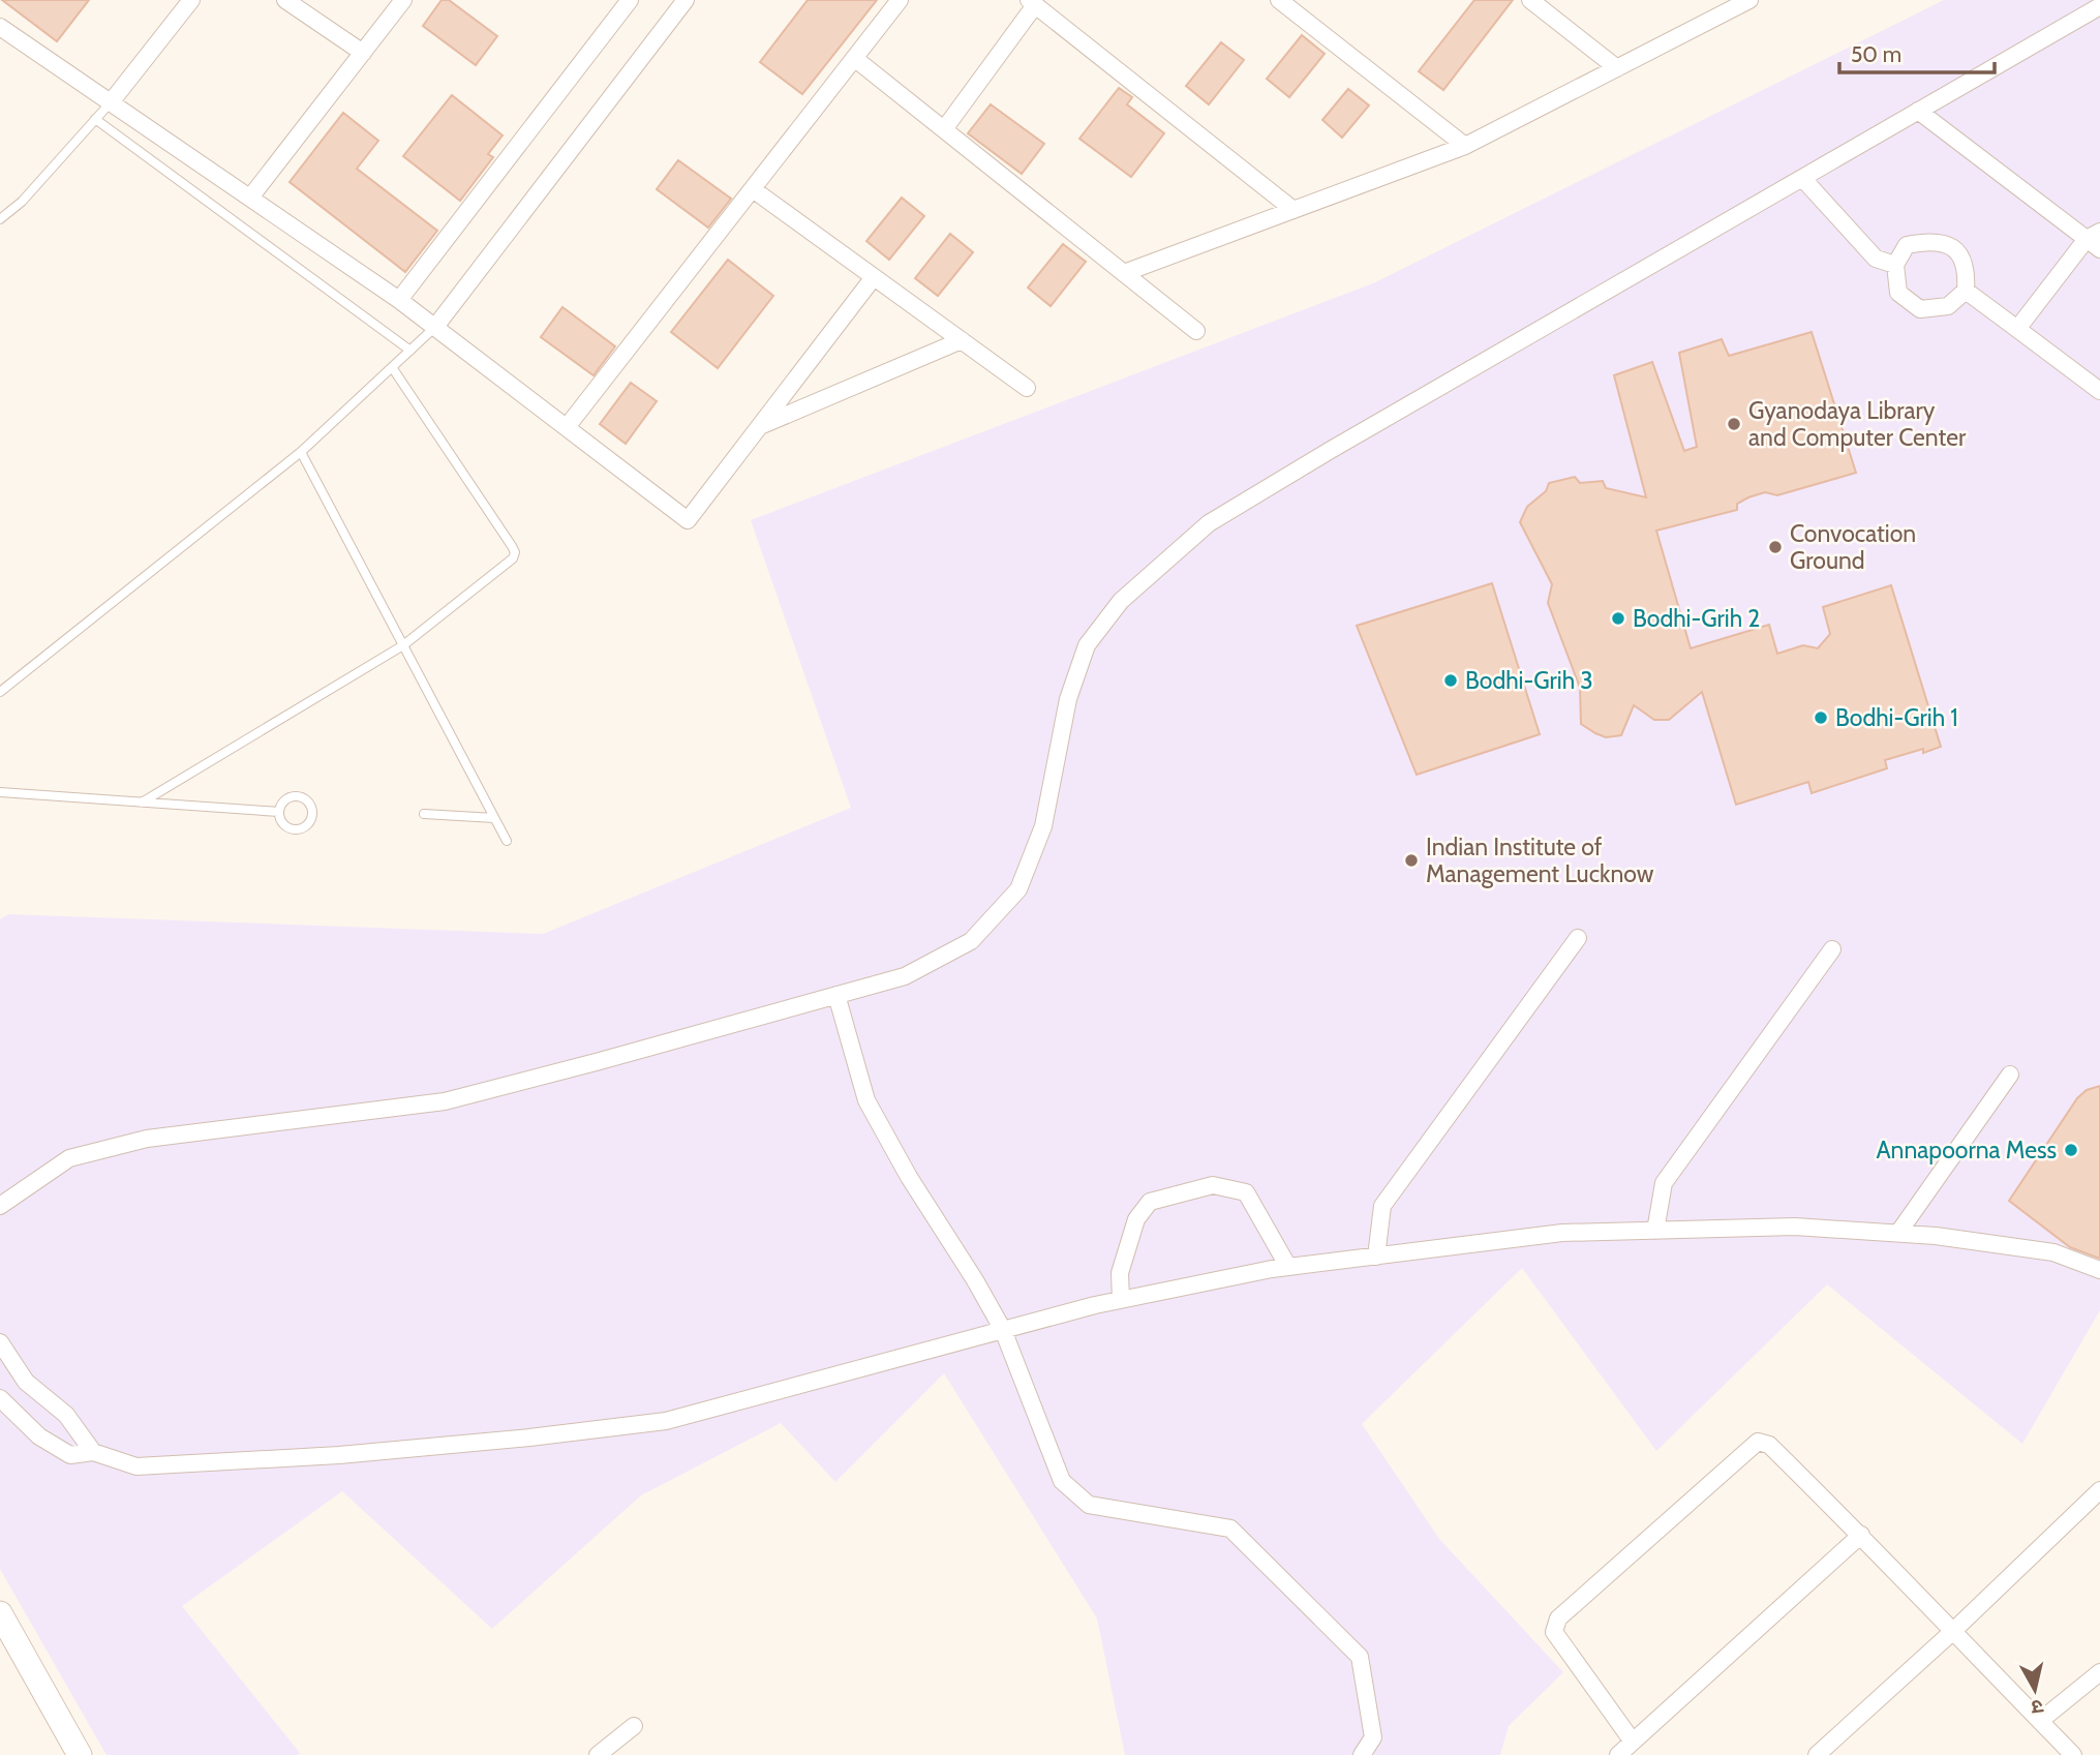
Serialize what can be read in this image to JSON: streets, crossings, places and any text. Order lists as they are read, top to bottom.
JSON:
{
  "places": [
    "Gyanodaya Library and Computer Center",
    "Convocation Ground",
    "Bodhi-Grih 2",
    "Bodhi-Grih 3",
    "Bodhi-Grih 1",
    "Indian Institute of Management Lucknow",
    "Annapoorna Mess"
  ],
  "scale_bar": "50 m",
  "north": "bottom"
}
